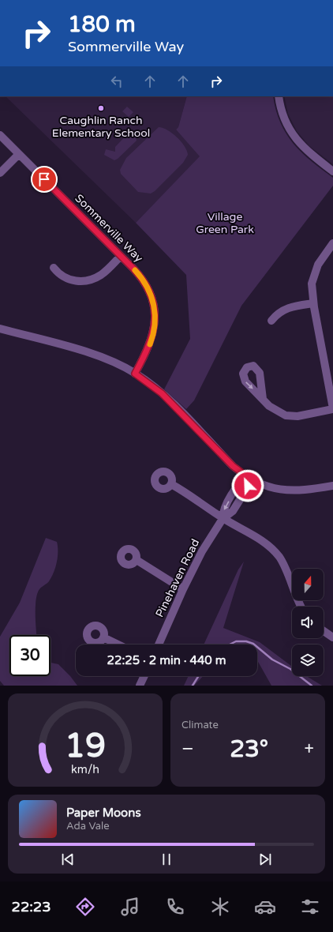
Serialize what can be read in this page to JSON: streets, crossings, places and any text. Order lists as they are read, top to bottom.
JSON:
{
  "streets": {
    "street": ["Sommerville Way", "Pinehaven Road"]
  },
  "parks": ["Village Green Park"],
  "places": ["Caughlin Ranch Elementary School"],
  "north": "top",
  "page": {
    "turn": ["180 m", "Sommerville Way"],
    "limit": "30",
    "trip": "22:25 · 2 min · 440 m",
    "tile": "Climate",
    "heat": ["−", "23°", "+"],
    "song": ["Paper Moons", "Ada Vale"],
    "tabs": "22:23",
    "gauge": ["19", "km/h"]
  }
}
